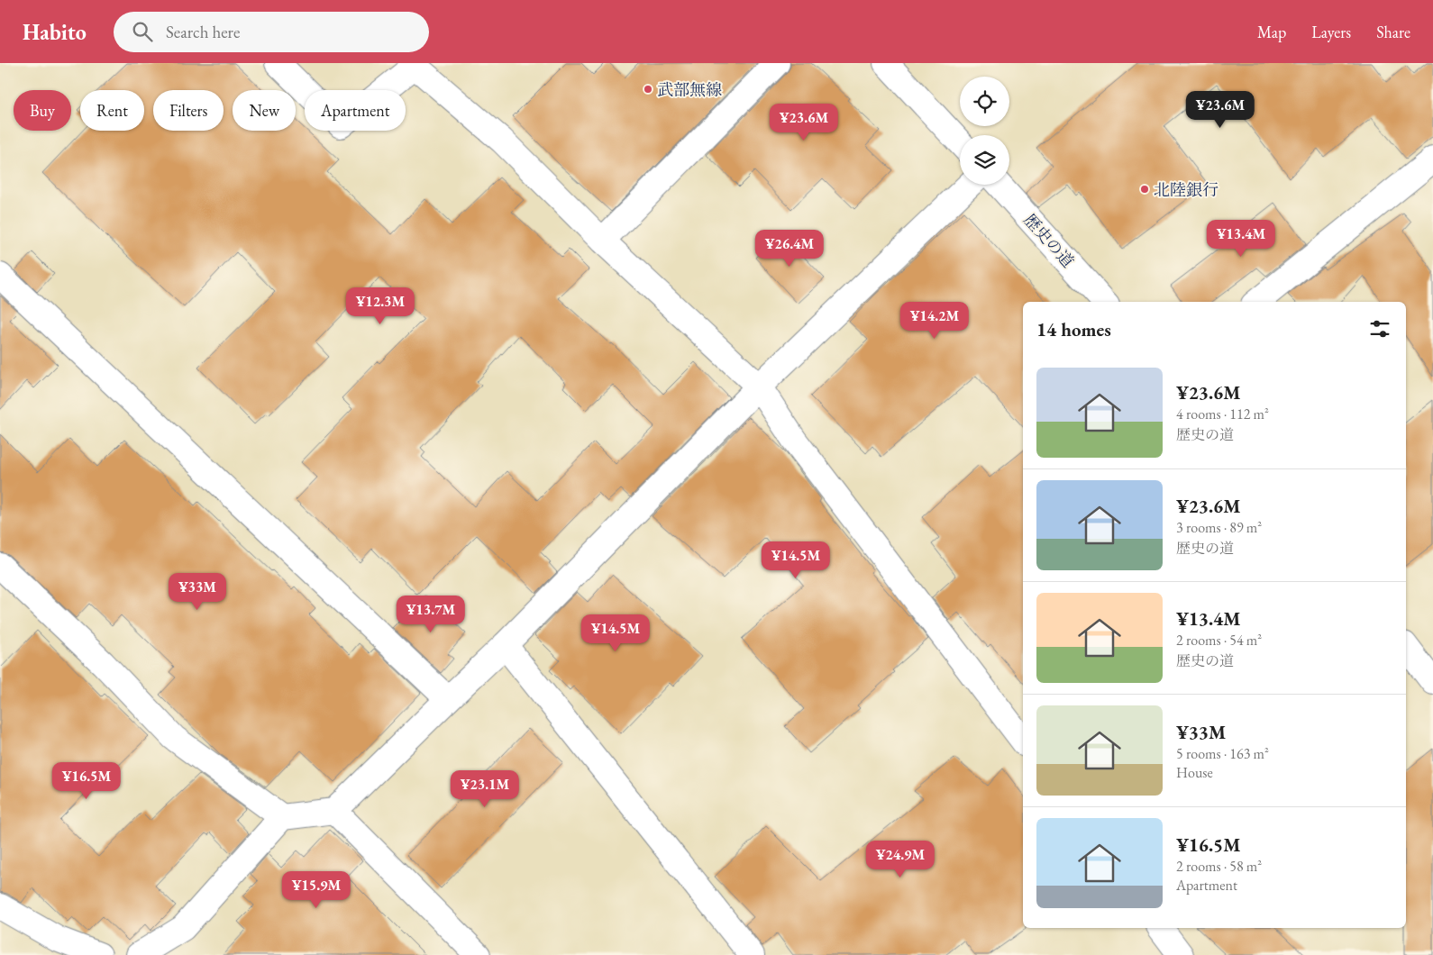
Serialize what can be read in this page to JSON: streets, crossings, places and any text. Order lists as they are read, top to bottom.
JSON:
{
  "streets": {
    "street": ["歴史の道"]
  },
  "places": ["武部無線", "北陸銀行"],
  "page": {
    "header": "Habito",
    "search": "Search here",
    "nav": ["Map", "Layers", "Share"],
    "chip": [
      "Buy",
      "Rent",
      "Filters",
      "New",
      "Apartment"
    ],
    "price": [
      "¥23.6M",
      "¥23.6M",
      "¥13.4M",
      "¥26.4M",
      "¥12.3M",
      "¥14.2M",
      "¥14.5M",
      "¥33M",
      "¥13.7M",
      "¥14.5M",
      "¥16.5M",
      "¥23.1M",
      "¥24.9M",
      "¥15.9M"
    ],
    "heading": "14 homes",
    "list": [
      {
        "name": "¥23.6M",
        "note": "4 rooms · 112 m² · 歴史の道"
      },
      {
        "name": "¥23.6M",
        "note": "3 rooms · 89 m² · 歴史の道"
      },
      {
        "name": "¥13.4M",
        "note": "2 rooms · 54 m² · 歴史の道"
      },
      {
        "name": "¥33M",
        "note": "5 rooms · 163 m² · House"
      },
      {
        "name": "¥16.5M",
        "note": "2 rooms · 58 m² · Apartment"
      }
    ]
  }
}
